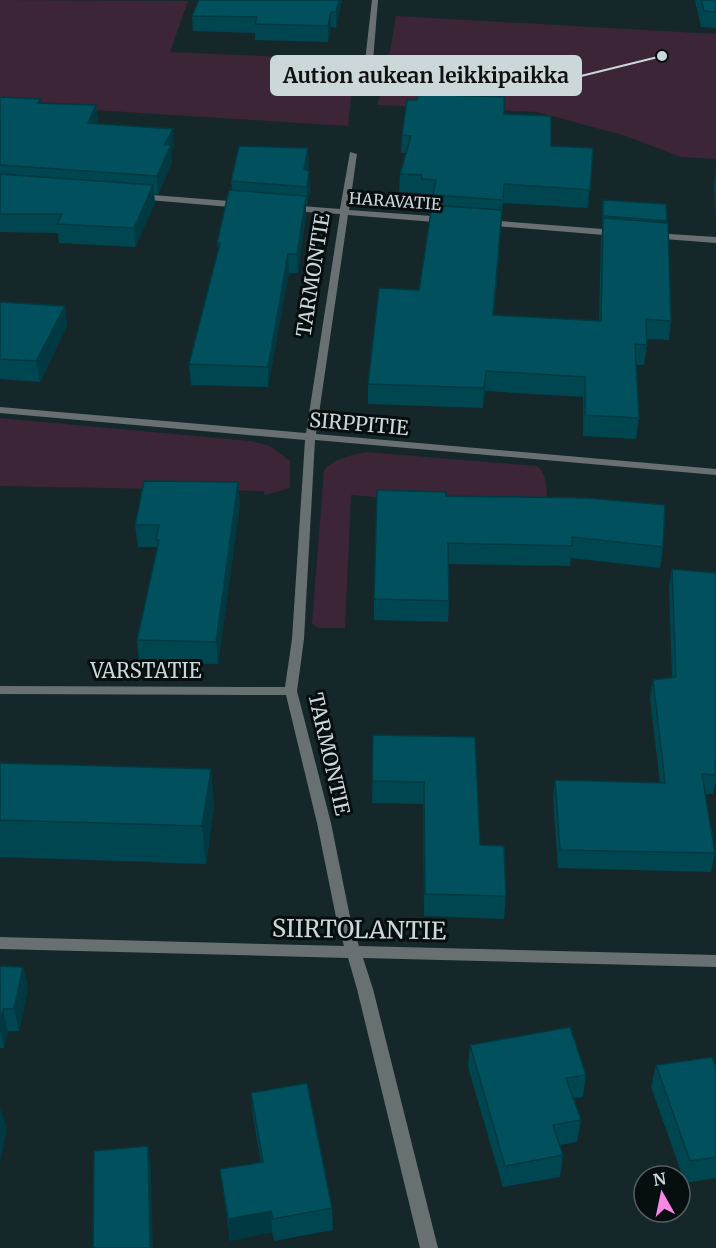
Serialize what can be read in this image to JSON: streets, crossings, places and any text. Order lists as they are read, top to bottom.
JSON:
{
  "streets": {
    "street": [
      "HARAVATIE",
      "TARMONTIE",
      "SIRPPITIE",
      "VARSTATIE",
      "SIIRTOLANTIE"
    ]
  },
  "crossings": [
    ["HARAVATIE", "TARMONTIE"],
    ["TARMONTIE", "SIRPPITIE"],
    ["TARMONTIE", "VARSTATIE"],
    ["TARMONTIE", "SIIRTOLANTIE"]
  ],
  "places": ["Aution aukean leikkipaikka"],
  "north": "top"
}
